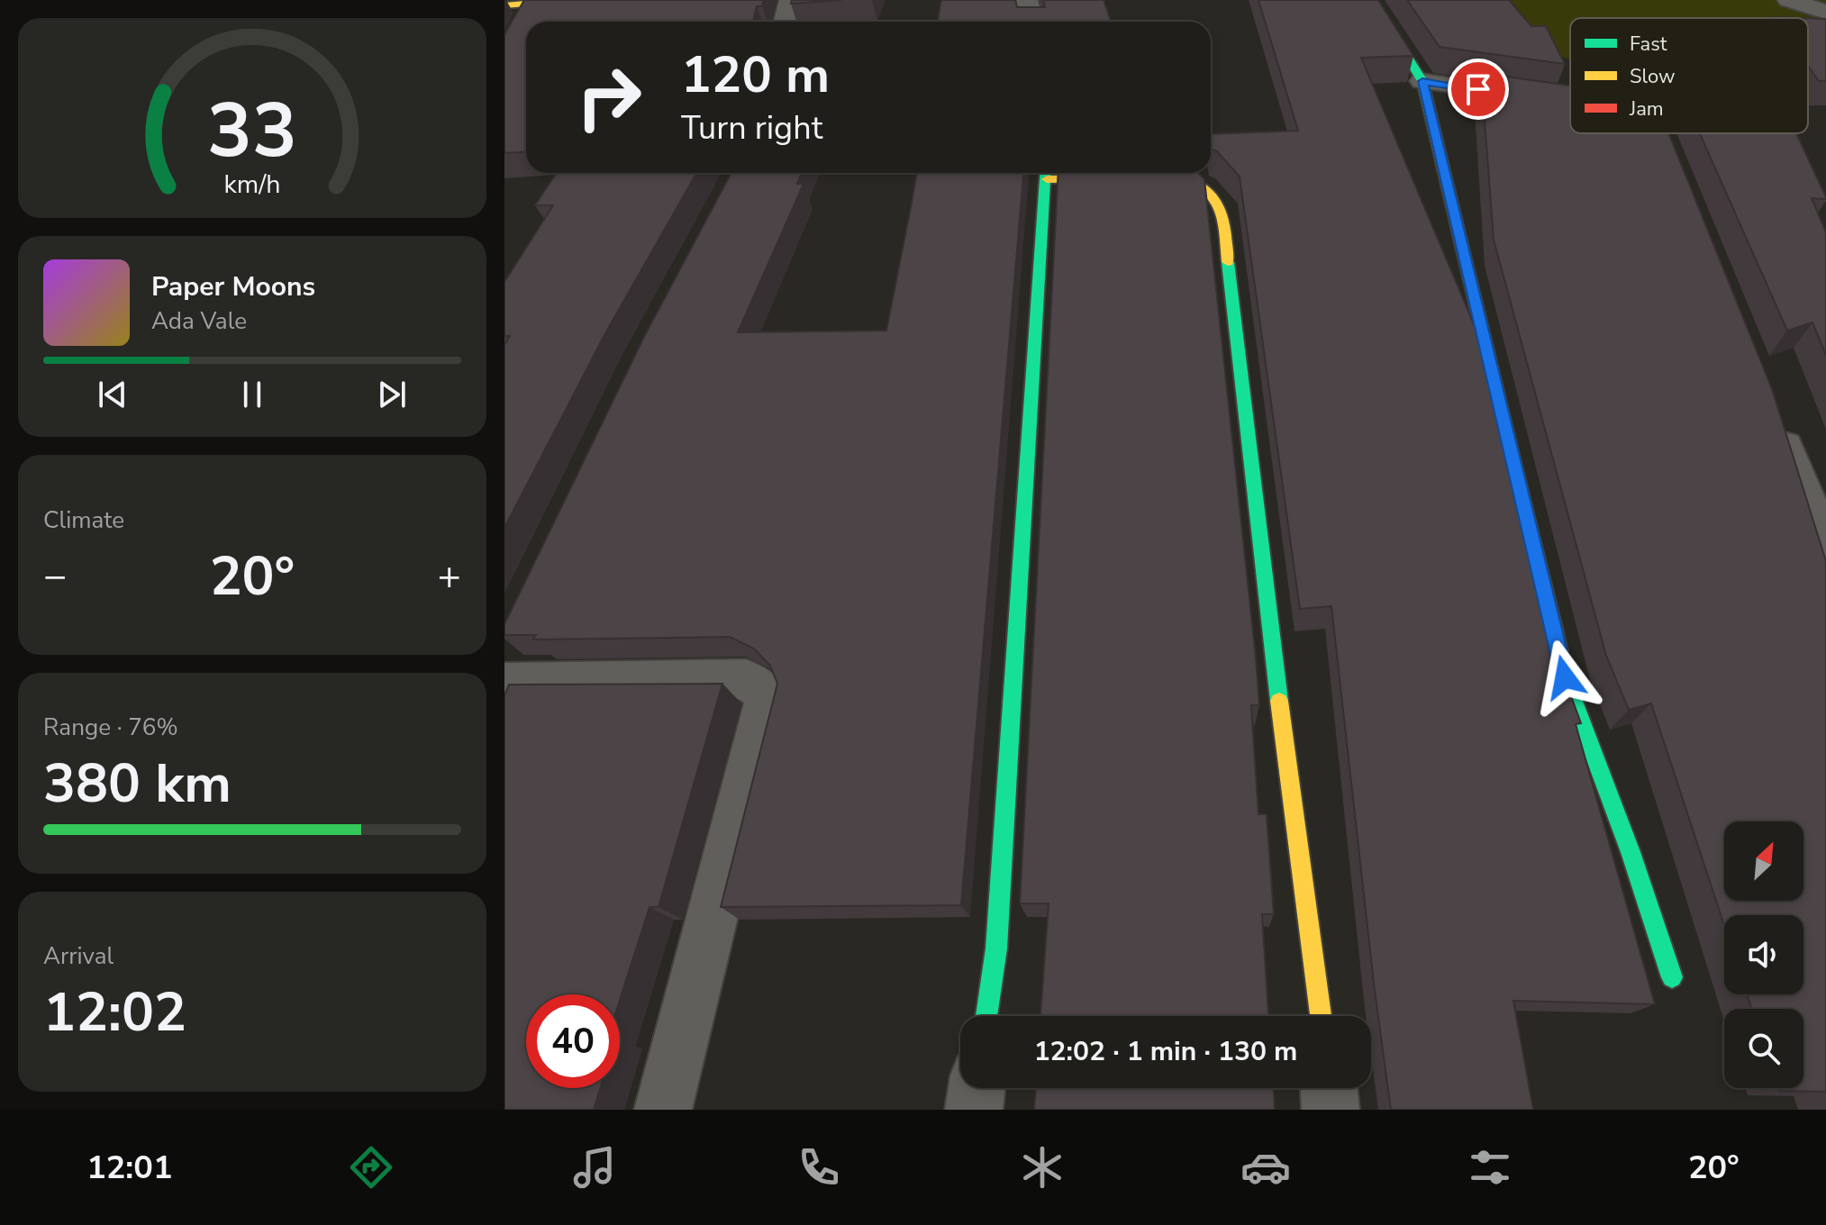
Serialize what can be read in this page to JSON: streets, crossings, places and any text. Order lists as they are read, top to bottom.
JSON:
{
  "legend": ["Fast", "Slow", "Jam"],
  "north": "top right",
  "page": {
    "turn": ["120 m", "Turn right"],
    "song": ["Paper Moons", "Ada Vale"],
    "tile": [
      "Climate",
      ["Range · 76%", "380 km"],
      ["Arrival", "12:02"]
    ],
    "heat": ["−", "20°", "+"],
    "limit": "40",
    "trip": "12:02 · 1 min · 130 m",
    "tabs": ["12:01", "20°"],
    "gauge": ["33", "km/h"]
  }
}
